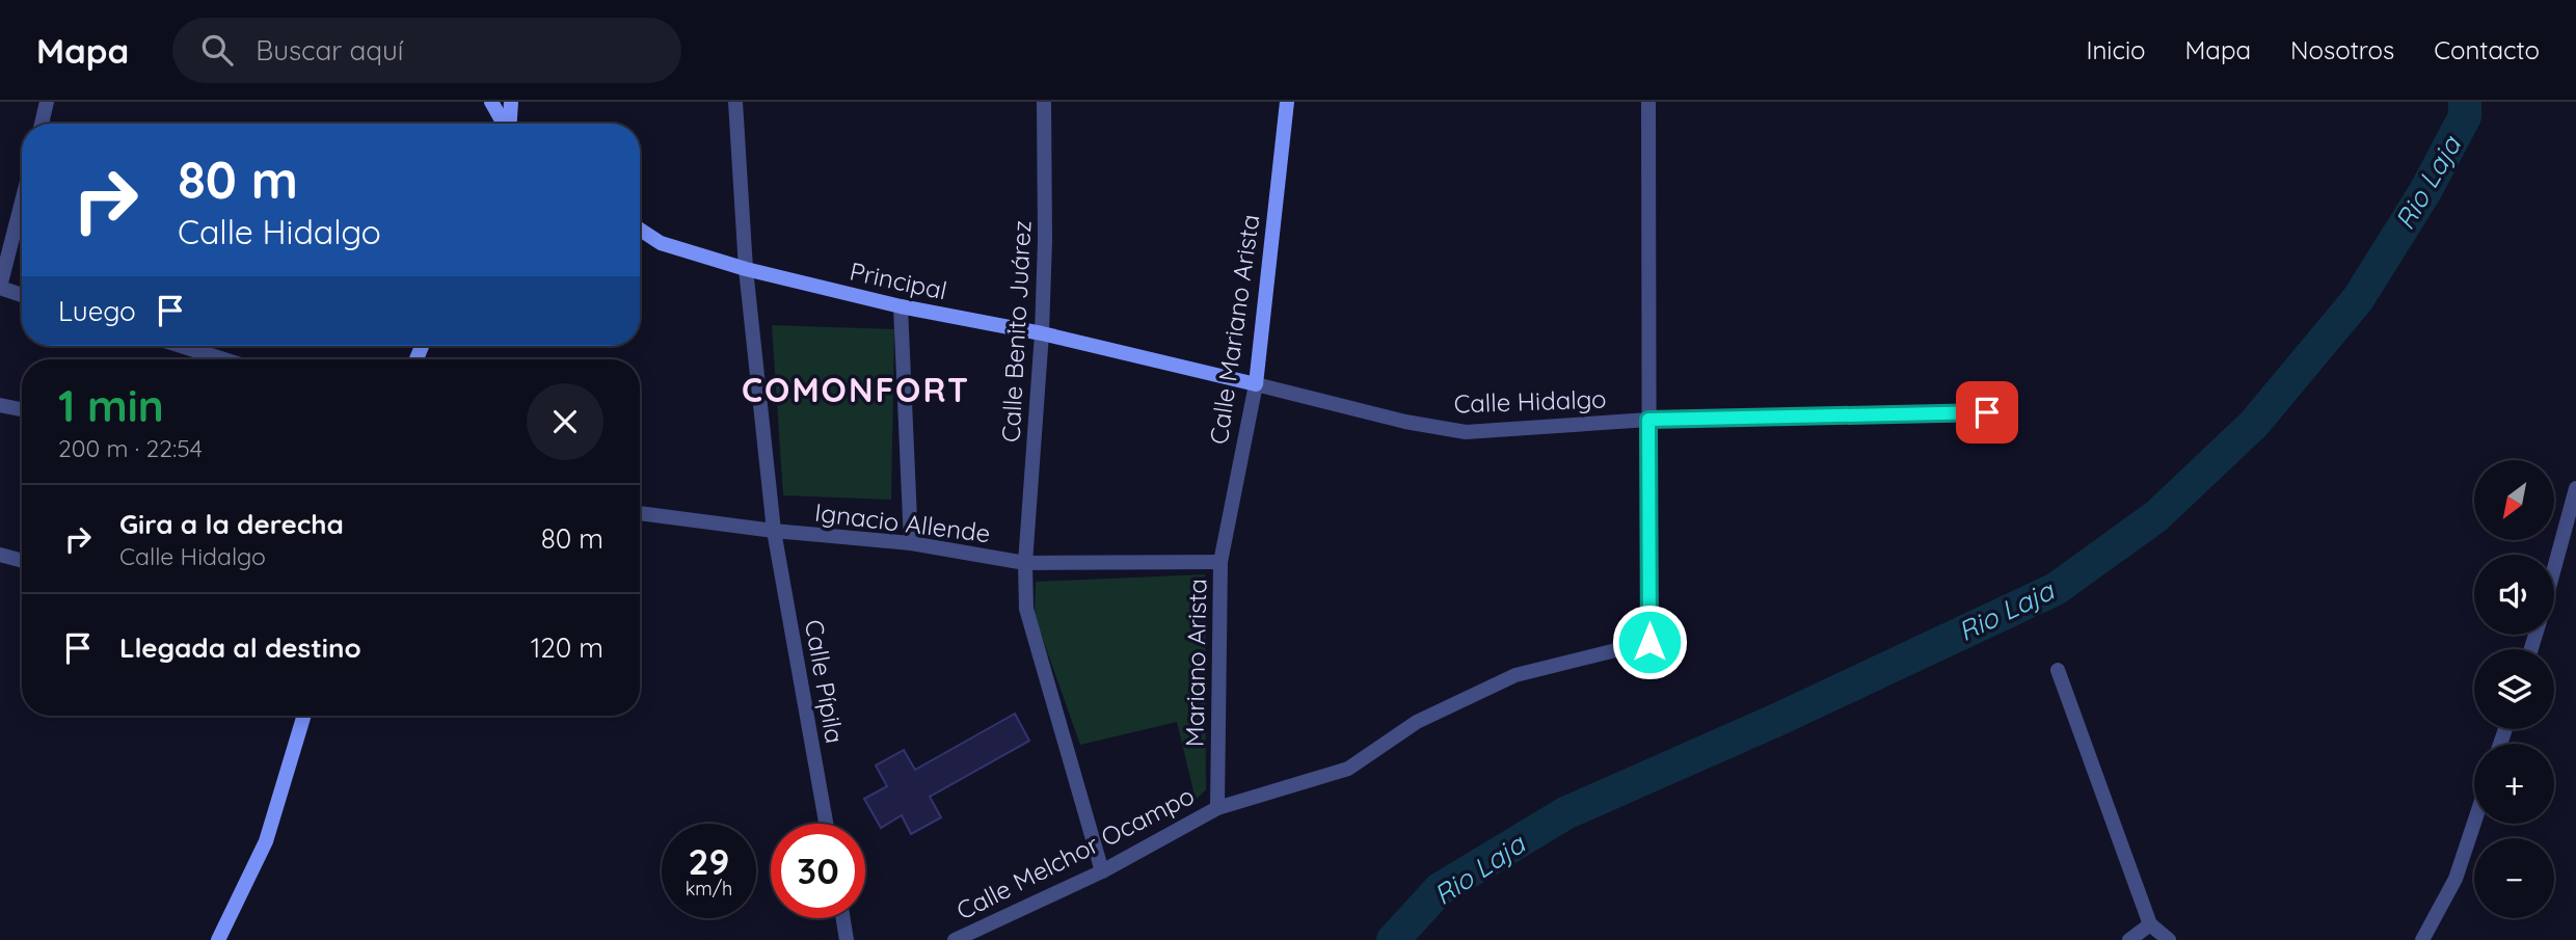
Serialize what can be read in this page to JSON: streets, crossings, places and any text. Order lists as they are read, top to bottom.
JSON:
{
  "streets": {
    "street": [
      "Principal",
      "Calle Mariano Arista",
      "Calle Benito Juárez",
      "Calle Hidalgo",
      "Ignacio Allende",
      "Mariano Arista",
      "Calle Pípila",
      "Calle Melchor Ocampo"
    ]
  },
  "crossings": [
    ["Principal", "Calle Benito Juárez"],
    ["Principal", "Calle Hidalgo"],
    ["Principal", "Calle Pípila"],
    ["Calle Mariano Arista", "Calle Hidalgo"],
    ["Calle Mariano Arista", "Ignacio Allende"],
    ["Calle Mariano Arista", "Mariano Arista"],
    ["Calle Benito Juárez", "Calle Hidalgo"],
    ["Calle Benito Juárez", "Ignacio Allende"],
    ["Calle Benito Juárez", "Calle Melchor Ocampo"],
    ["Calle Hidalgo", "Calle Melchor Ocampo"],
    ["Ignacio Allende", "Mariano Arista"],
    ["Ignacio Allende", "Calle Pípila"],
    ["Mariano Arista", "Calle Melchor Ocampo"]
  ],
  "districts": ["COMONFORT"],
  "water": ["Rio Laja"],
  "north": "bottom left",
  "page": {
    "header": "Mapa",
    "search": "Buscar aquí",
    "nav": [
      "Inicio",
      "Mapa",
      "Nosotros",
      "Contacto"
    ],
    "turn": ["80 m", "Calle Hidalgo"],
    "then": "Luego",
    "heading": ["1 min", "200 m · 22:54"],
    "map_buttons": ["+", "−"],
    "list": [
      {
        "name": "Gira a la derecha",
        "note": "Calle Hidalgo",
        "value": "80 m"
      },
      {
        "name": "Llegada al destino",
        "value": "120 m"
      }
    ],
    "speed": "29 km/h",
    "limit": "30"
  }
}
